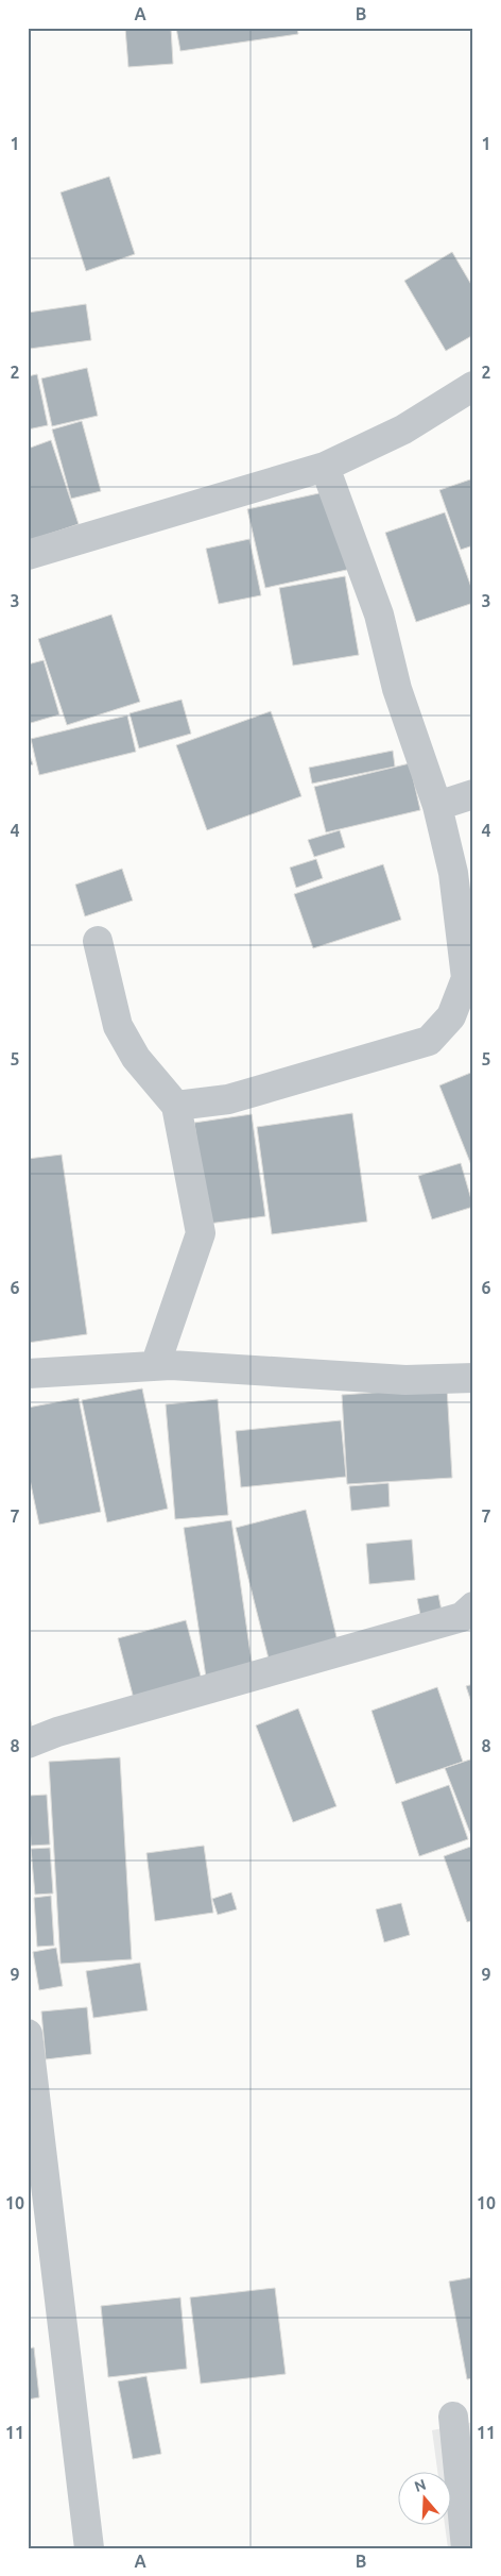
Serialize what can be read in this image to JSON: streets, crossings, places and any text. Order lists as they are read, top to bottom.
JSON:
{
  "north": "top",
  "grid": {
    "columns": ["A", "B"],
    "rows": [
      "1",
      "2",
      "3",
      "4",
      "5",
      "6",
      "7",
      "8",
      "9",
      "10",
      "11"
    ]
  }
}
